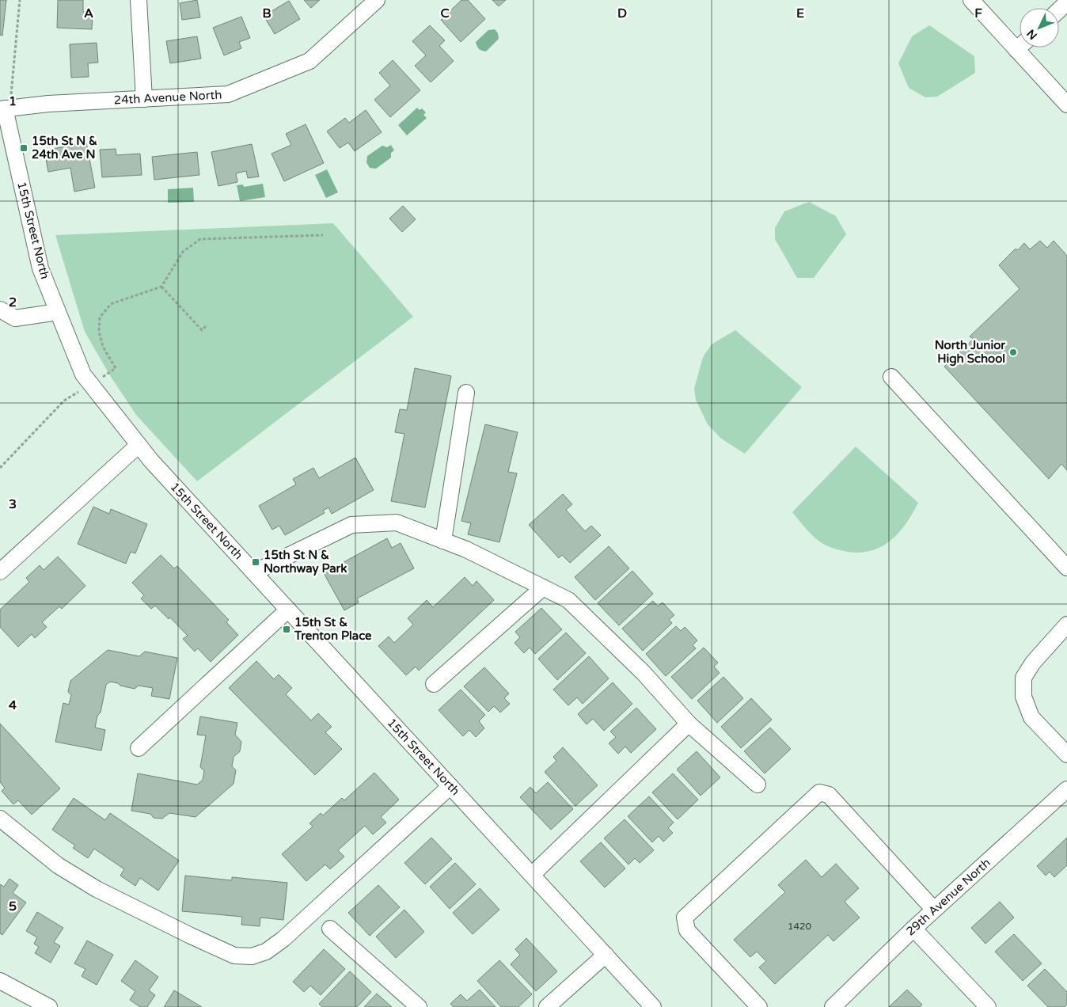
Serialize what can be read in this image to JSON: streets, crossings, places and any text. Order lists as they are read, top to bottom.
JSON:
{
  "streets": {
    "street": ["24th Avenue North", "15th Street North", "29th Avenue North"]
  },
  "crossings": [
    ["24th Avenue North", "15th Street North"]
  ],
  "places": {
    "transit": ["15th St N & 24th Ave N", "15th St N & Northway Park", "15th St & Trenton Place"],
    "other": ["North Junior High School"]
  },
  "house_numbers": ["1420"],
  "north": "bottom left",
  "grid": {
    "columns": [
      "A",
      "B",
      "C",
      "D",
      "E",
      "F"
    ],
    "rows": [
      "1",
      "2",
      "3",
      "4",
      "5"
    ]
  }
}
